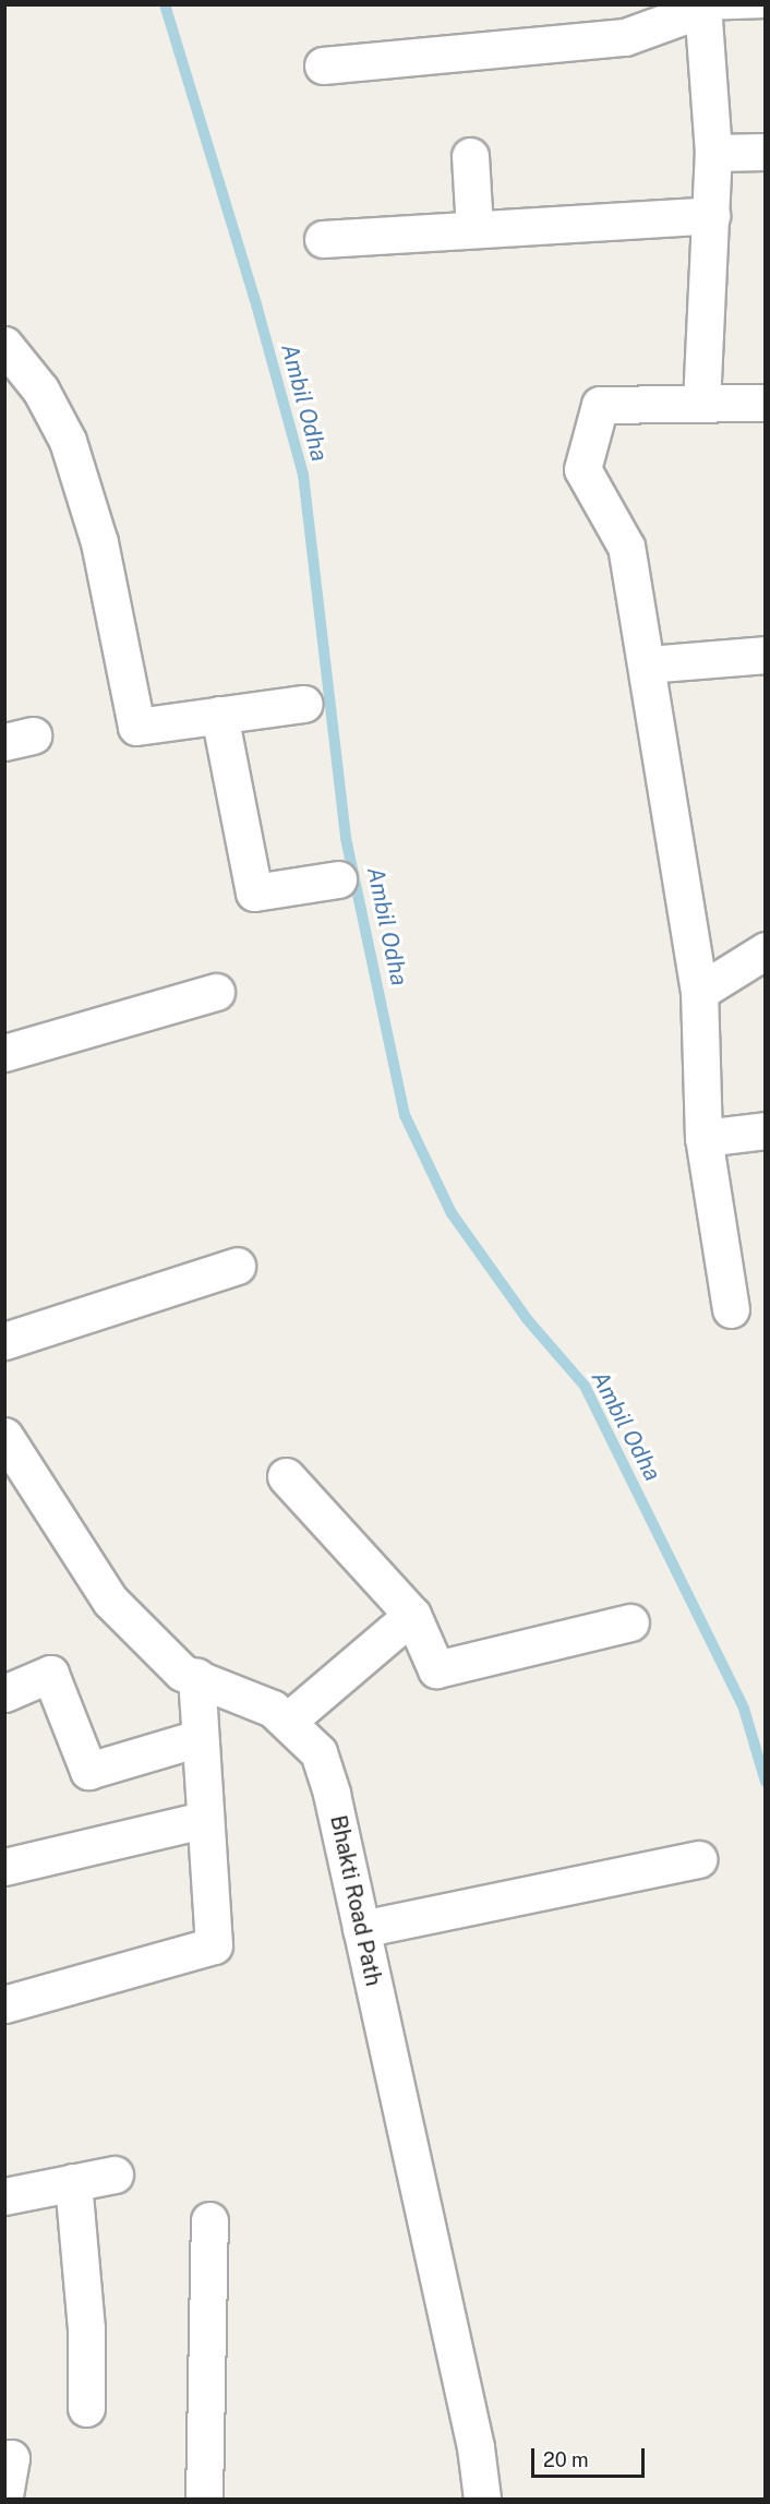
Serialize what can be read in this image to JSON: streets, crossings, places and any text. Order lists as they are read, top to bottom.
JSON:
{
  "streets": {
    "street": ["Bhakti Road Path"]
  },
  "water": ["Ambil Odha"],
  "scale_bar": "20 m"
}
